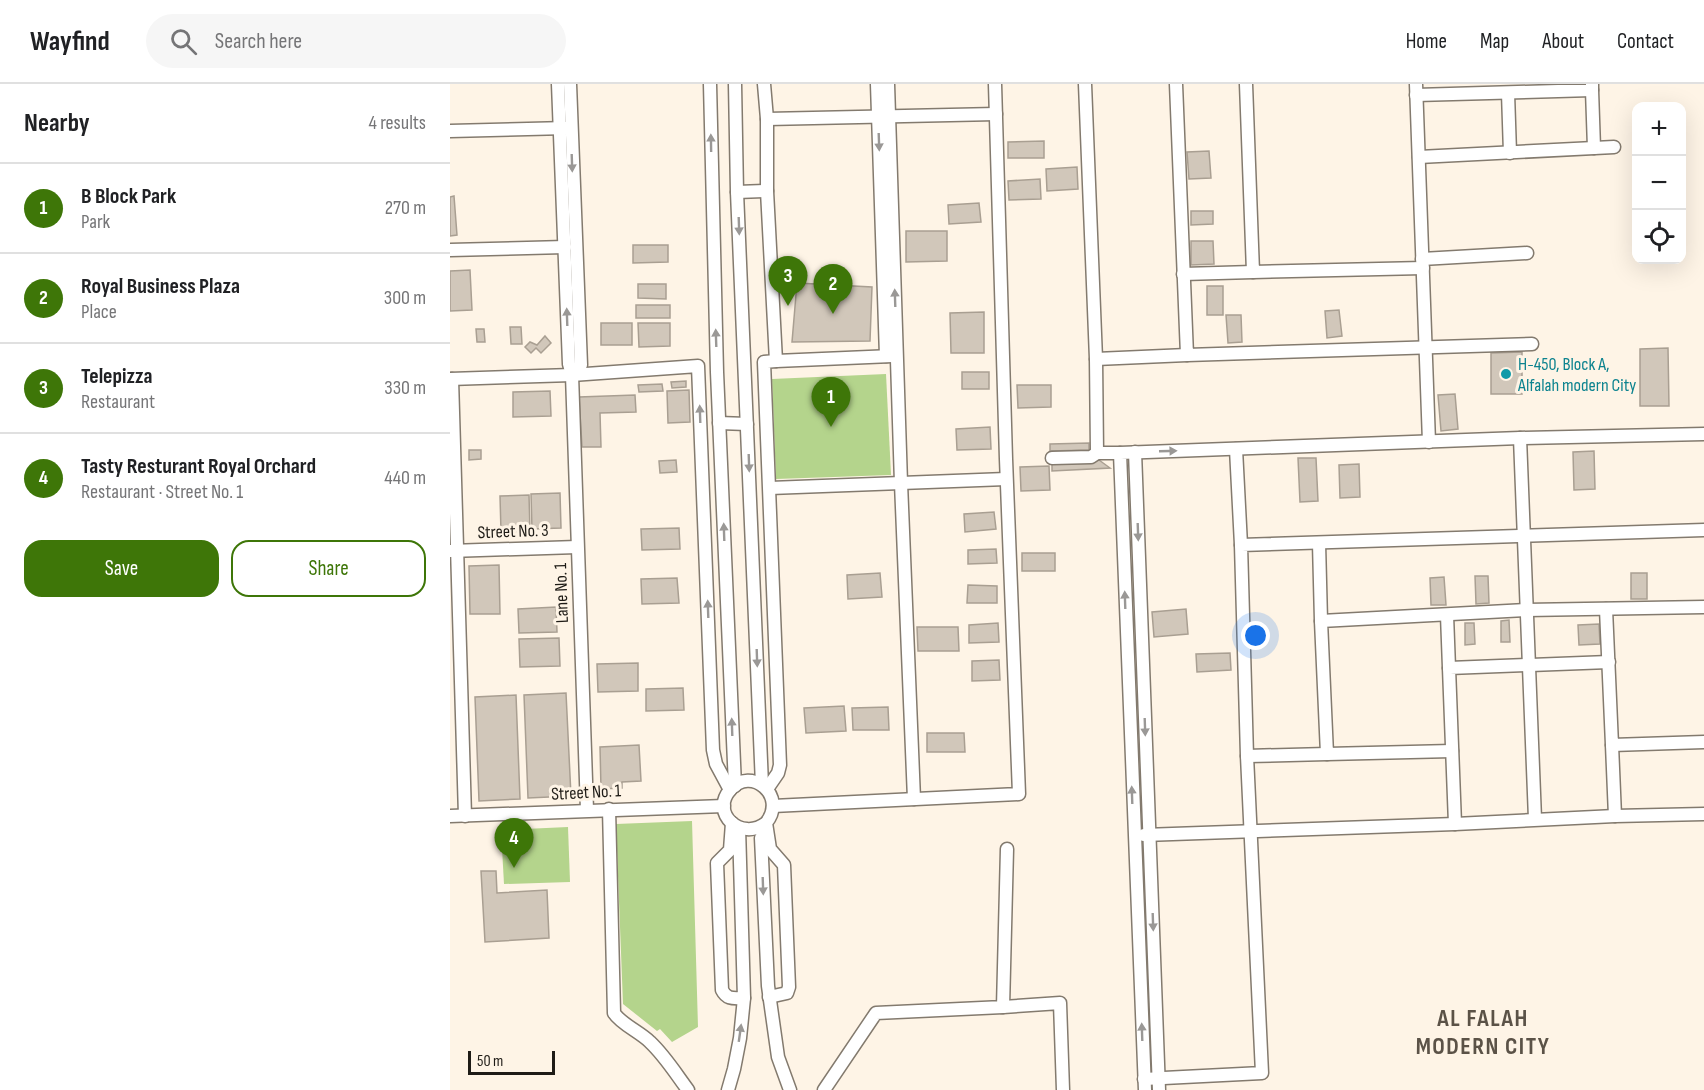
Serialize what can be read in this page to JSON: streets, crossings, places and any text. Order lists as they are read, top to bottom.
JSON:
{
  "streets": {
    "street": ["Street No. 3", "Lane No. 1", "Street No. 1"]
  },
  "crossings": [
    ["Street No. 3", "Lane No. 1"],
    ["Lane No. 1", "Street No. 1"]
  ],
  "districts": ["AL FALAH MODERN CITY"],
  "places": ["H-450, Block A, Alfalah modern City"],
  "scale_bar": "50 m",
  "page": {
    "header": "Wayfind",
    "search": "Search here",
    "nav": [
      "Home",
      "Map",
      "About",
      "Contact"
    ],
    "heading": ["Nearby", "4 results"],
    "map_buttons": ["+", "−"],
    "list": [
      {
        "mark": "1",
        "name": "B Block Park",
        "note": "Park",
        "value": "270 m"
      },
      {
        "mark": "2",
        "name": "Royal Business Plaza",
        "note": "Place",
        "value": "300 m"
      },
      {
        "mark": "3",
        "name": "Telepizza",
        "note": "Restaurant",
        "value": "330 m"
      },
      {
        "mark": "4",
        "name": "Tasty Resturant Royal Orchard",
        "note": "Restaurant · Street No. 1",
        "value": "440 m"
      }
    ],
    "pins": [
      "3",
      "2",
      "1",
      "4"
    ],
    "buttons": ["Save", "Share"],
    "scale": "50 m"
  }
}
